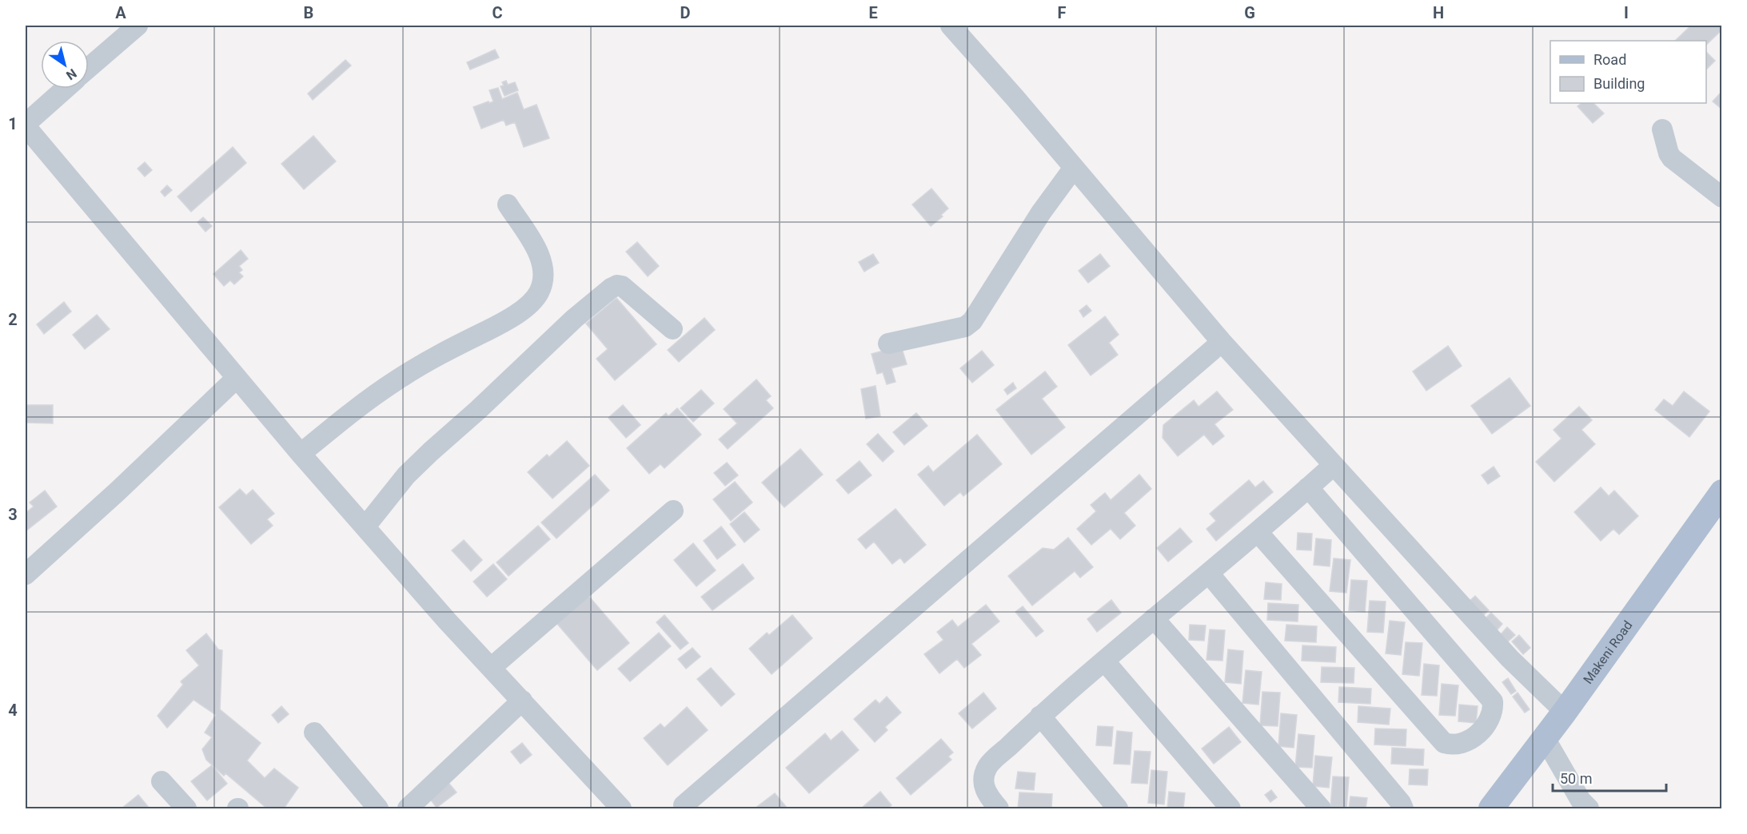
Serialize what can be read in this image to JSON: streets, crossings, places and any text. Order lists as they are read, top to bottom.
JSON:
{
  "streets": {
    "main road": ["Makeni Road"]
  },
  "legend": ["Road", "Building"],
  "scale_bar": "50 m",
  "north": "bottom right",
  "grid": {
    "columns": [
      "A",
      "B",
      "C",
      "D",
      "E",
      "F",
      "G",
      "H",
      "I"
    ],
    "rows": [
      "1",
      "2",
      "3",
      "4"
    ]
  }
}
